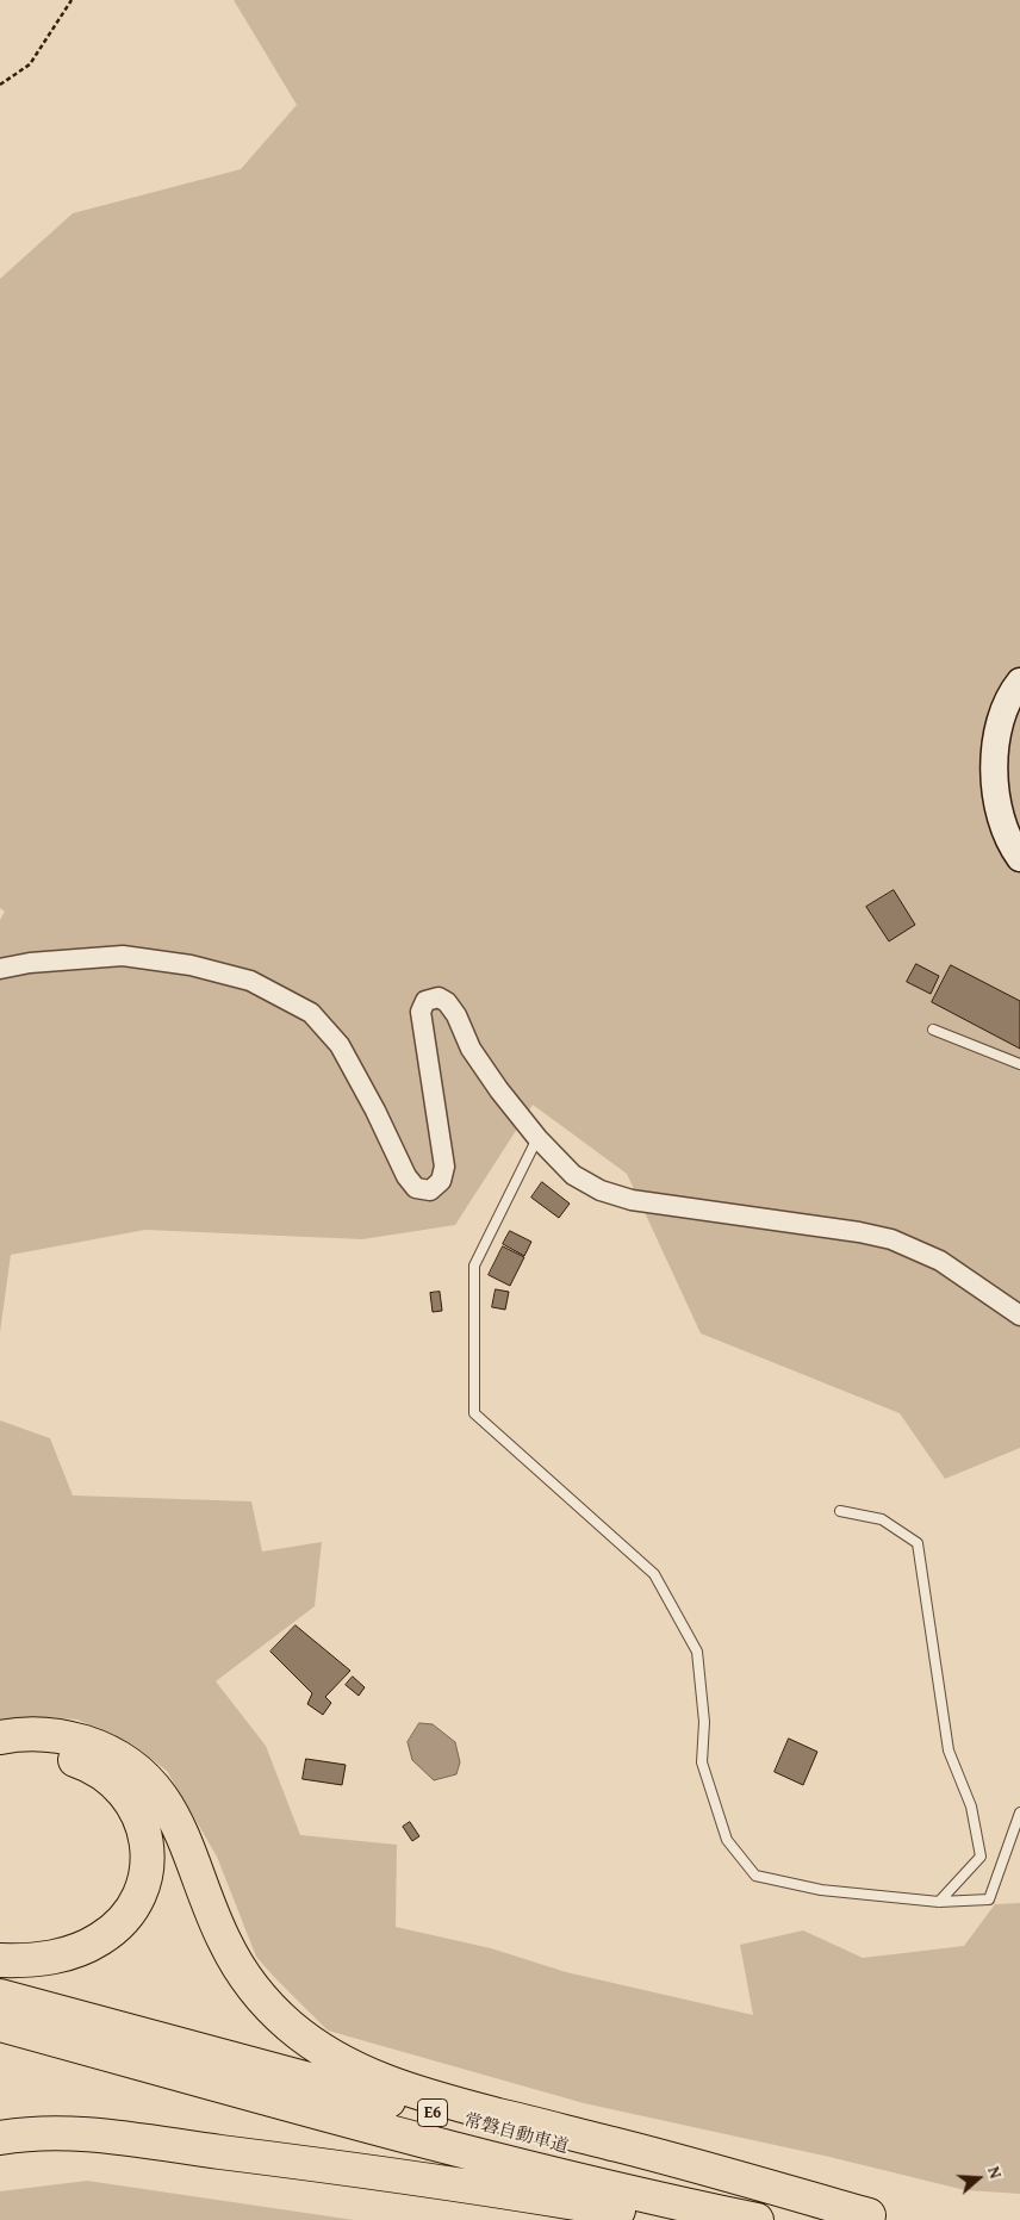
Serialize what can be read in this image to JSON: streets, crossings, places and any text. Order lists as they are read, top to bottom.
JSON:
{
  "streets": {
    "highway": ["E6", "常磐自動車道"]
  },
  "north": "right"
}
